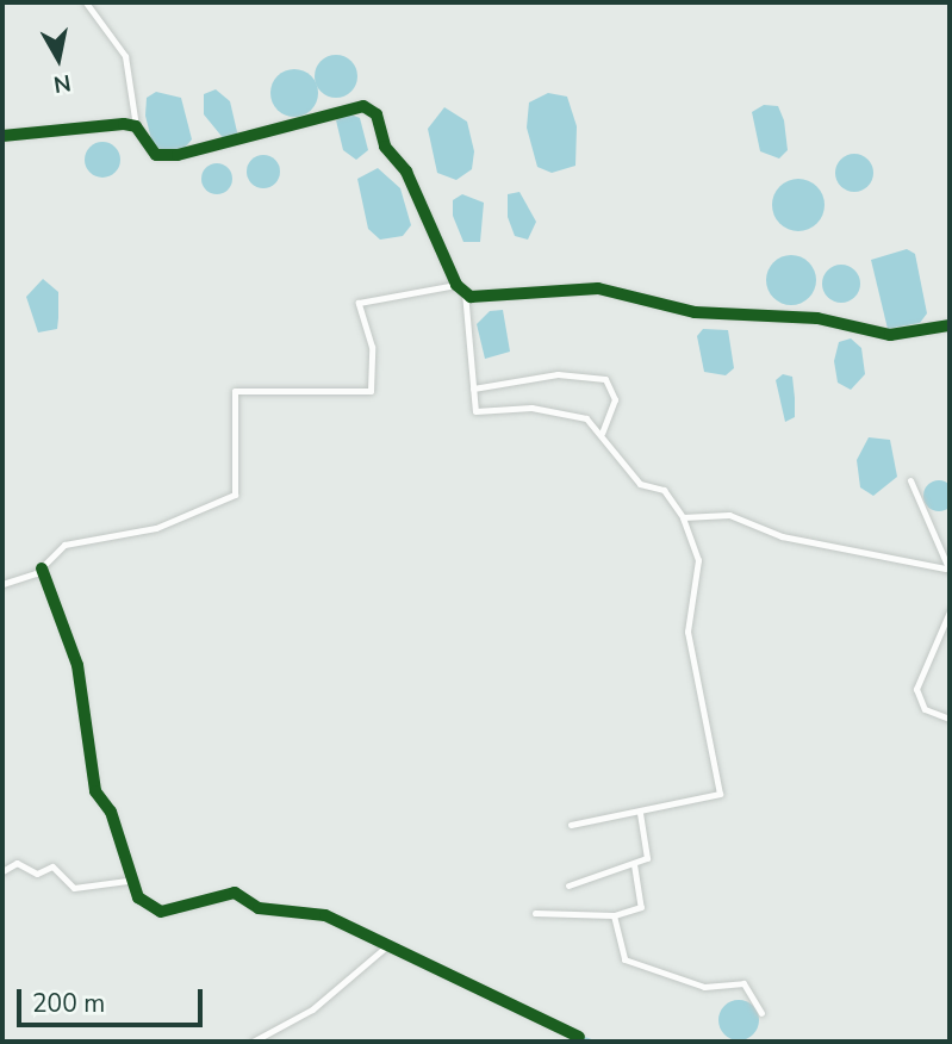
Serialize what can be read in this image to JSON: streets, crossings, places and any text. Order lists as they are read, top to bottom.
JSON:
{
  "scale_bar": "200 m",
  "north": "bottom"
}
